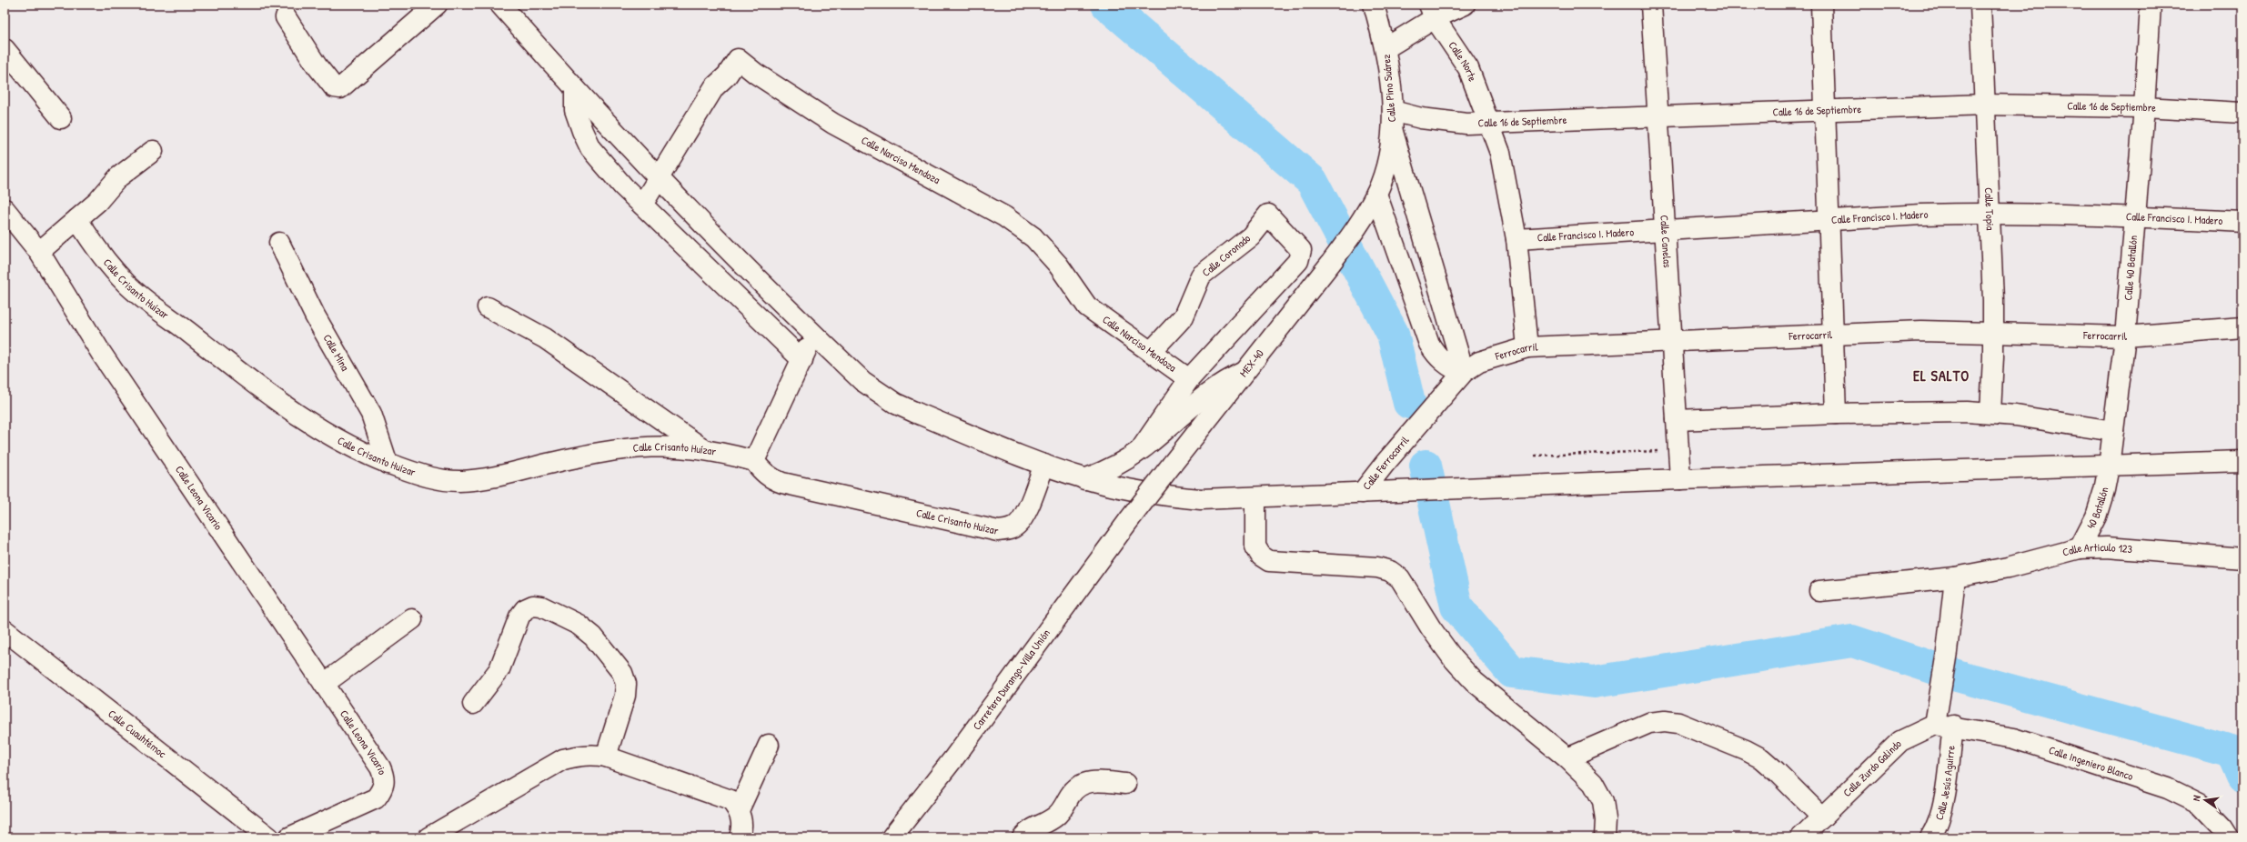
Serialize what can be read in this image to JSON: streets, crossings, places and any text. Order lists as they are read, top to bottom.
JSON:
{
  "streets": {
    "street": [
      "Calle Norte",
      "Calle Pino Suárez",
      "Calle 16 de Septiembre",
      "Calle Narciso Mendoza",
      "Calle Topia",
      "Calle Francisco I. Madero",
      "Calle Canelas",
      "Calle Coronado",
      "Calle 40 Batallón",
      "Calle Crisanto Huízar",
      "Ferrocarril",
      "Calle Mina",
      "MEX-40",
      "Calle Ferrocarril",
      "Calle Leona Vicario",
      "40 Batallón",
      "Calle Articulo 123",
      "Carretera Durango-Villa Unión",
      "Calle Cuauhtémoc",
      "Calle Ingeniero Blanco",
      "Calle Zurdo Galindo",
      "Calle Jesús Aguirre"
    ]
  },
  "crossings": [
    ["Calle Norte", "Calle 16 de Septiembre"],
    ["Calle Pino Suárez", "Calle 16 de Septiembre"],
    ["Calle Pino Suárez", "MEX-40"],
    ["Calle 16 de Septiembre", "Calle Topia"],
    ["Calle 16 de Septiembre", "Calle Canelas"],
    ["Calle 16 de Septiembre", "Calle 40 Batallón"],
    ["Calle Narciso Mendoza", "Calle Coronado"],
    ["Calle Topia", "Calle Francisco I. Madero"],
    ["Calle Topia", "Ferrocarril"],
    ["Calle Francisco I. Madero", "Calle Canelas"],
    ["Calle Francisco I. Madero", "Calle 40 Batallón"],
    ["Calle Canelas", "Ferrocarril"],
    ["Calle 40 Batallón", "Ferrocarril"],
    ["Calle 40 Batallón", "40 Batallón"],
    ["Calle Crisanto Huízar", "Calle Mina"],
    ["Ferrocarril", "Calle Ferrocarril"],
    ["MEX-40", "Carretera Durango-Villa Unión"],
    ["40 Batallón", "Calle Articulo 123"],
    ["Calle Ingeniero Blanco", "Calle Zurdo Galindo"],
    ["Calle Ingeniero Blanco", "Calle Jesús Aguirre"],
    ["Calle Zurdo Galindo", "Calle Jesús Aguirre"]
  ],
  "districts": ["EL SALTO"],
  "north": "left"
}
